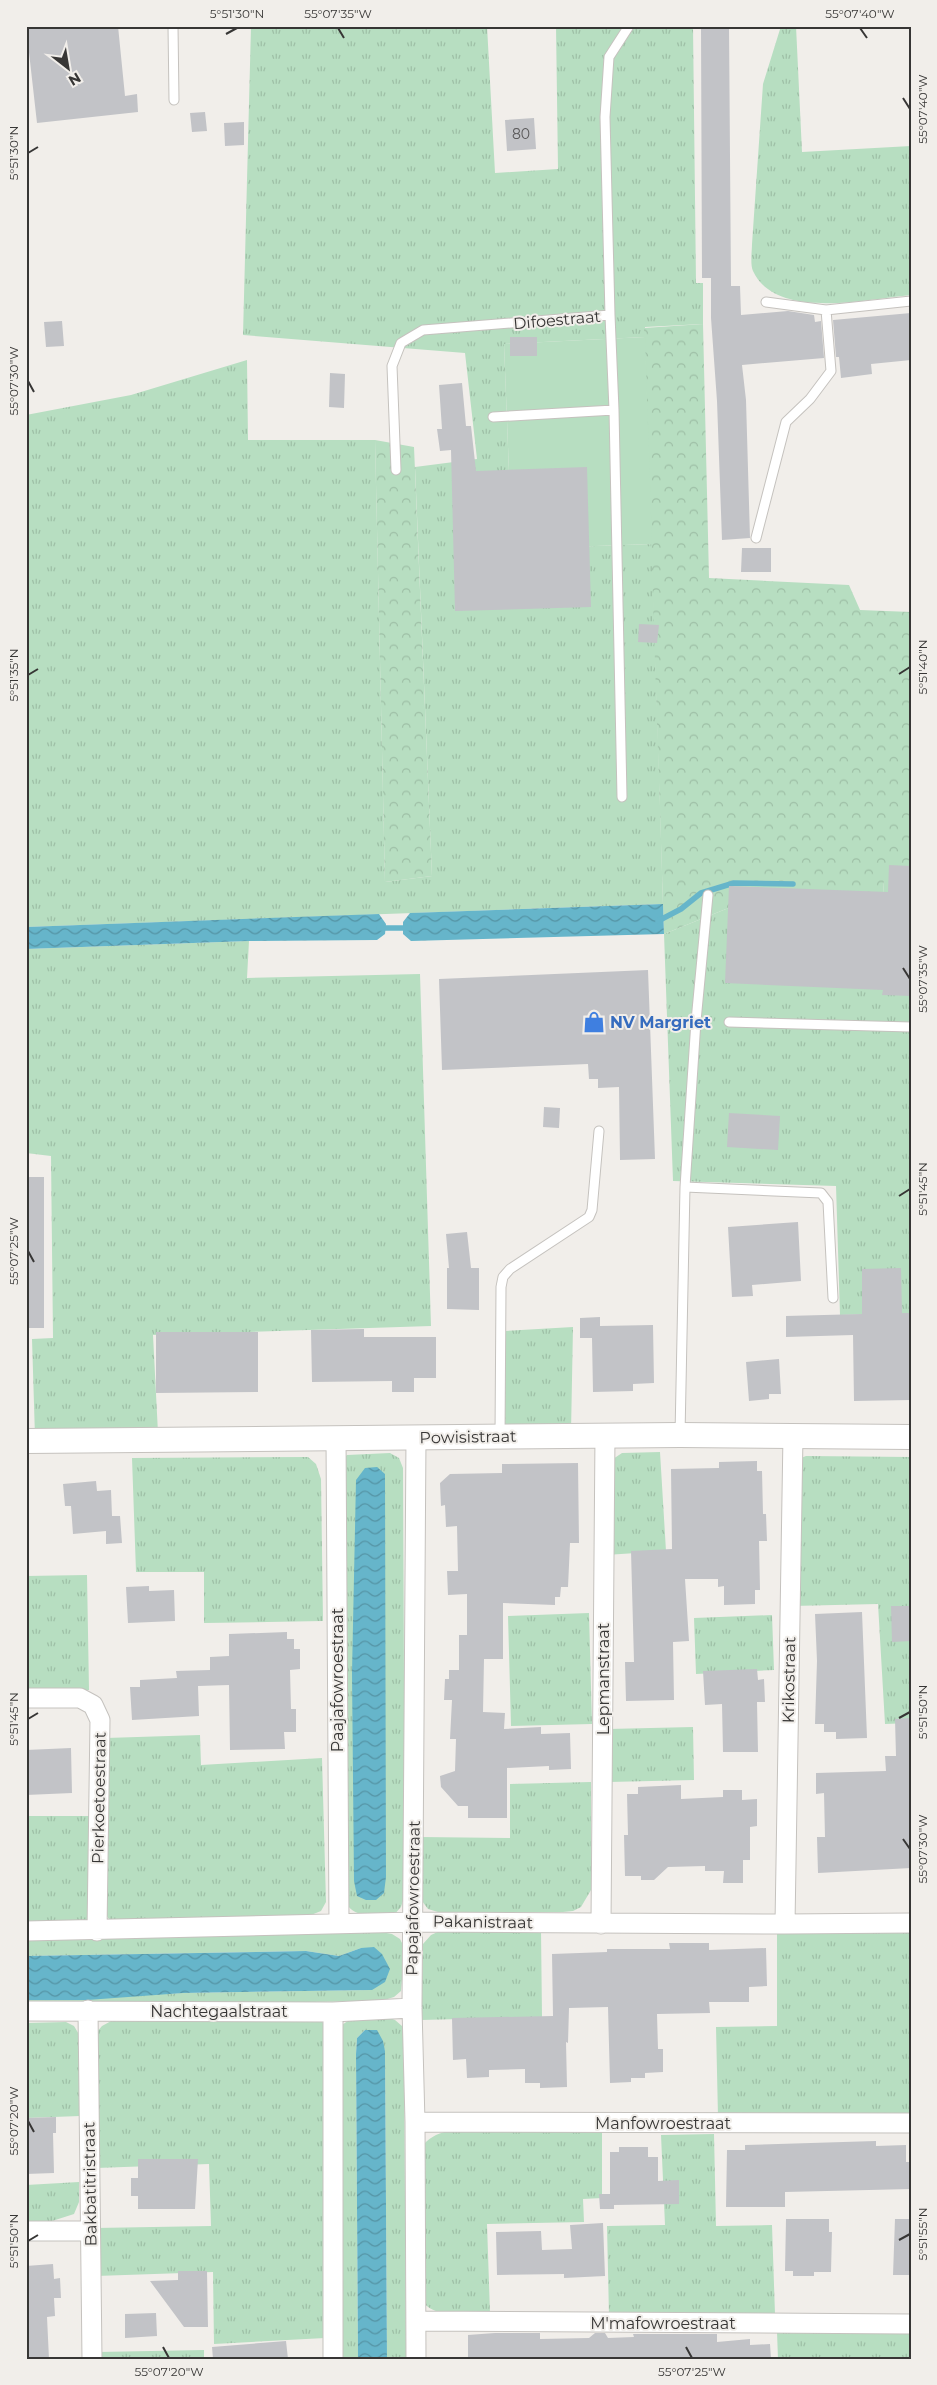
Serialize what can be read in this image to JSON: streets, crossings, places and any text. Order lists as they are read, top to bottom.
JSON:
{
  "streets": {
    "street": [
      "Powisistraat",
      "Lepmanstraat",
      "Paajafowroestraat",
      "Krikostraat",
      "Pierkoetoestraat",
      "Papajafowroestraat",
      "Pakanistraat",
      "Nachtegaalstraat",
      "Manfowroestraat",
      "Bakbatitristraat",
      "M'mafowroestraat"
    ],
    "lane": ["Difoestraat"]
  },
  "crossings": [
    ["Powisistraat", "Lepmanstraat"],
    ["Powisistraat", "Paajafowroestraat"],
    ["Powisistraat", "Krikostraat"],
    ["Powisistraat", "Papajafowroestraat"],
    ["Lepmanstraat", "Pakanistraat"],
    ["Paajafowroestraat", "Pakanistraat"],
    ["Krikostraat", "Pakanistraat"],
    ["Pierkoetoestraat", "Pakanistraat"],
    ["Papajafowroestraat", "Pakanistraat"],
    ["Papajafowroestraat", "Nachtegaalstraat"],
    ["Papajafowroestraat", "Manfowroestraat"],
    ["Papajafowroestraat", "M'mafowroestraat"],
    ["Nachtegaalstraat", "Bakbatitristraat"]
  ],
  "places": {
    "shop": ["NV Margriet"]
  },
  "house_numbers": ["80"],
  "north": "bottom right",
  "coordinates": [
    "5°51'30\"N",
    "55°07'35\"W",
    "55°07'40\"W",
    "55°07'30\"W",
    "5°51'40\"N",
    "5°51'35\"N",
    "5°51'45\"N",
    "55°07'25\"W",
    "5°51'50\"N",
    "55°07'20\"W",
    "5°51'55\"N"
  ]
}
